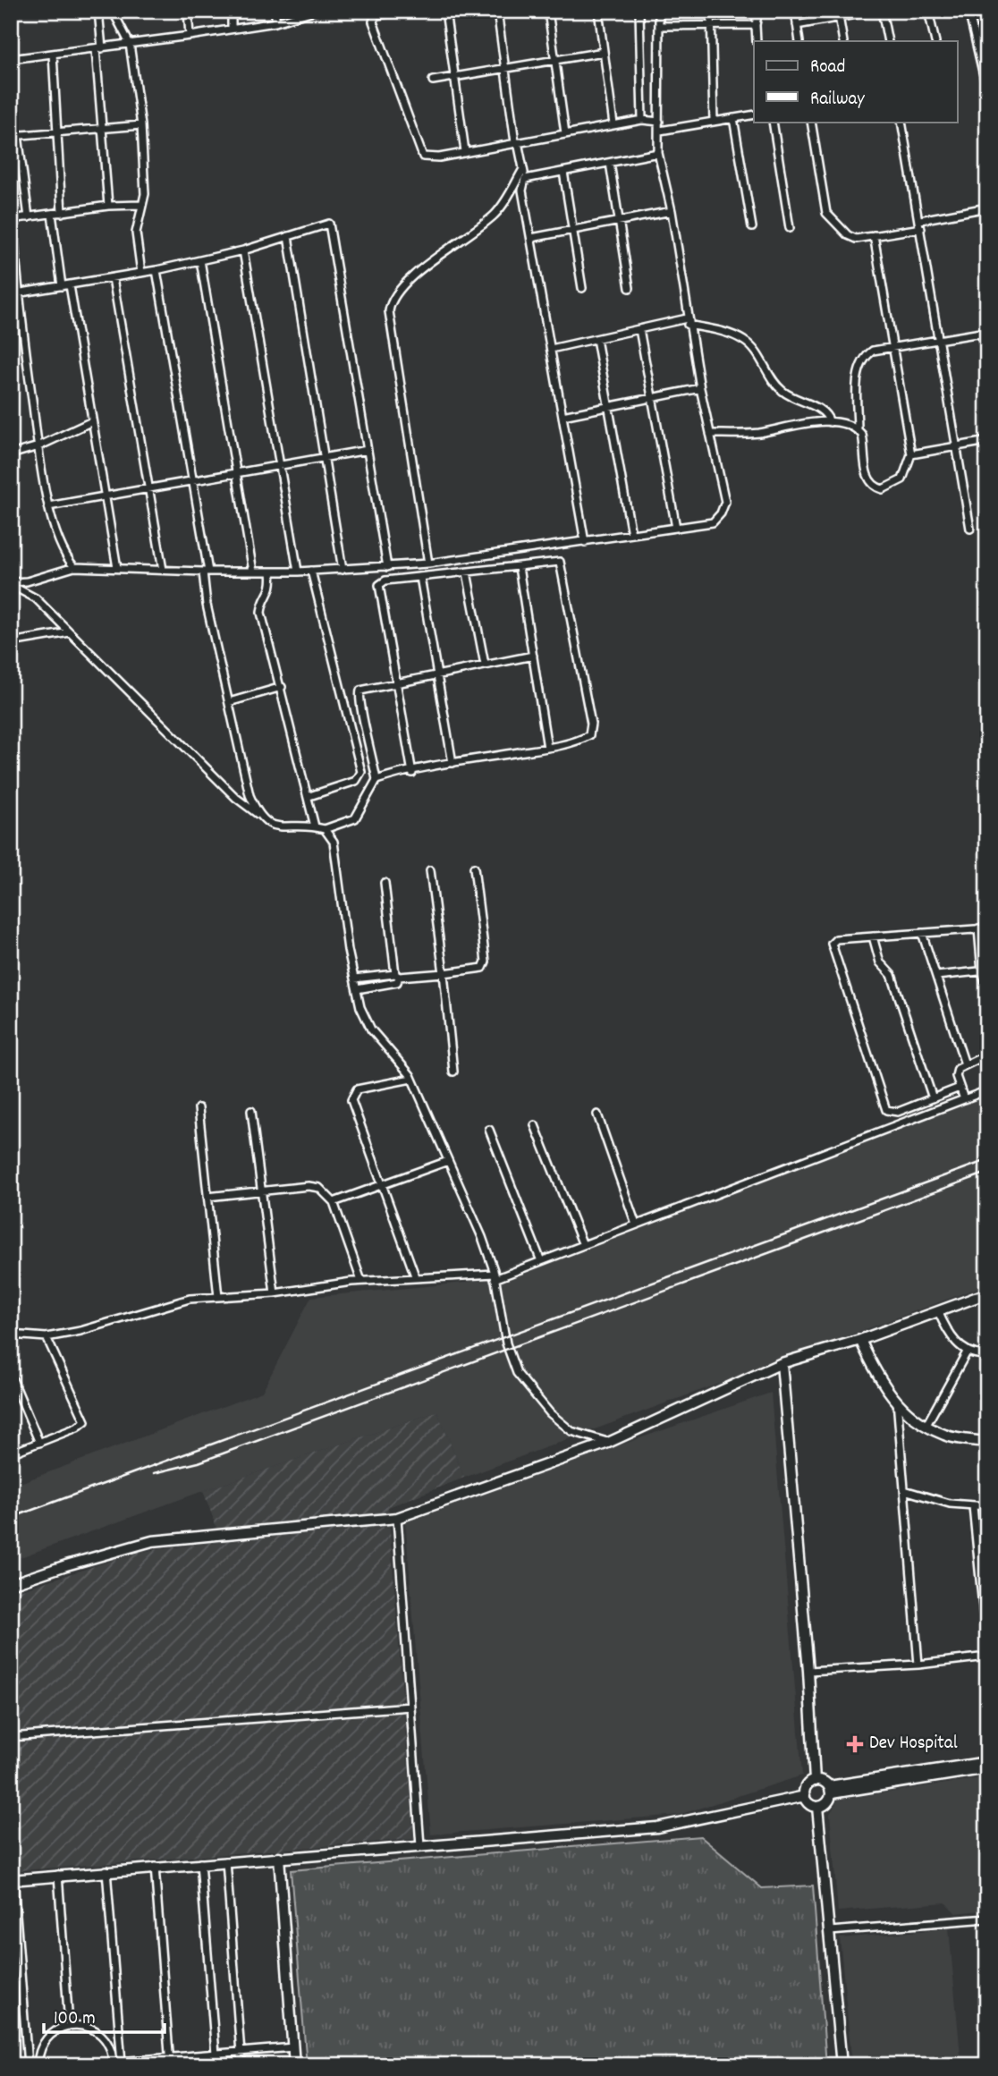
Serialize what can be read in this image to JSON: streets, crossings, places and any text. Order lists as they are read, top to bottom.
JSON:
{
  "places": {
    "health": ["Dev Hospital"]
  },
  "legend": ["Road", "Railway"],
  "scale_bar": "100 m"
}
